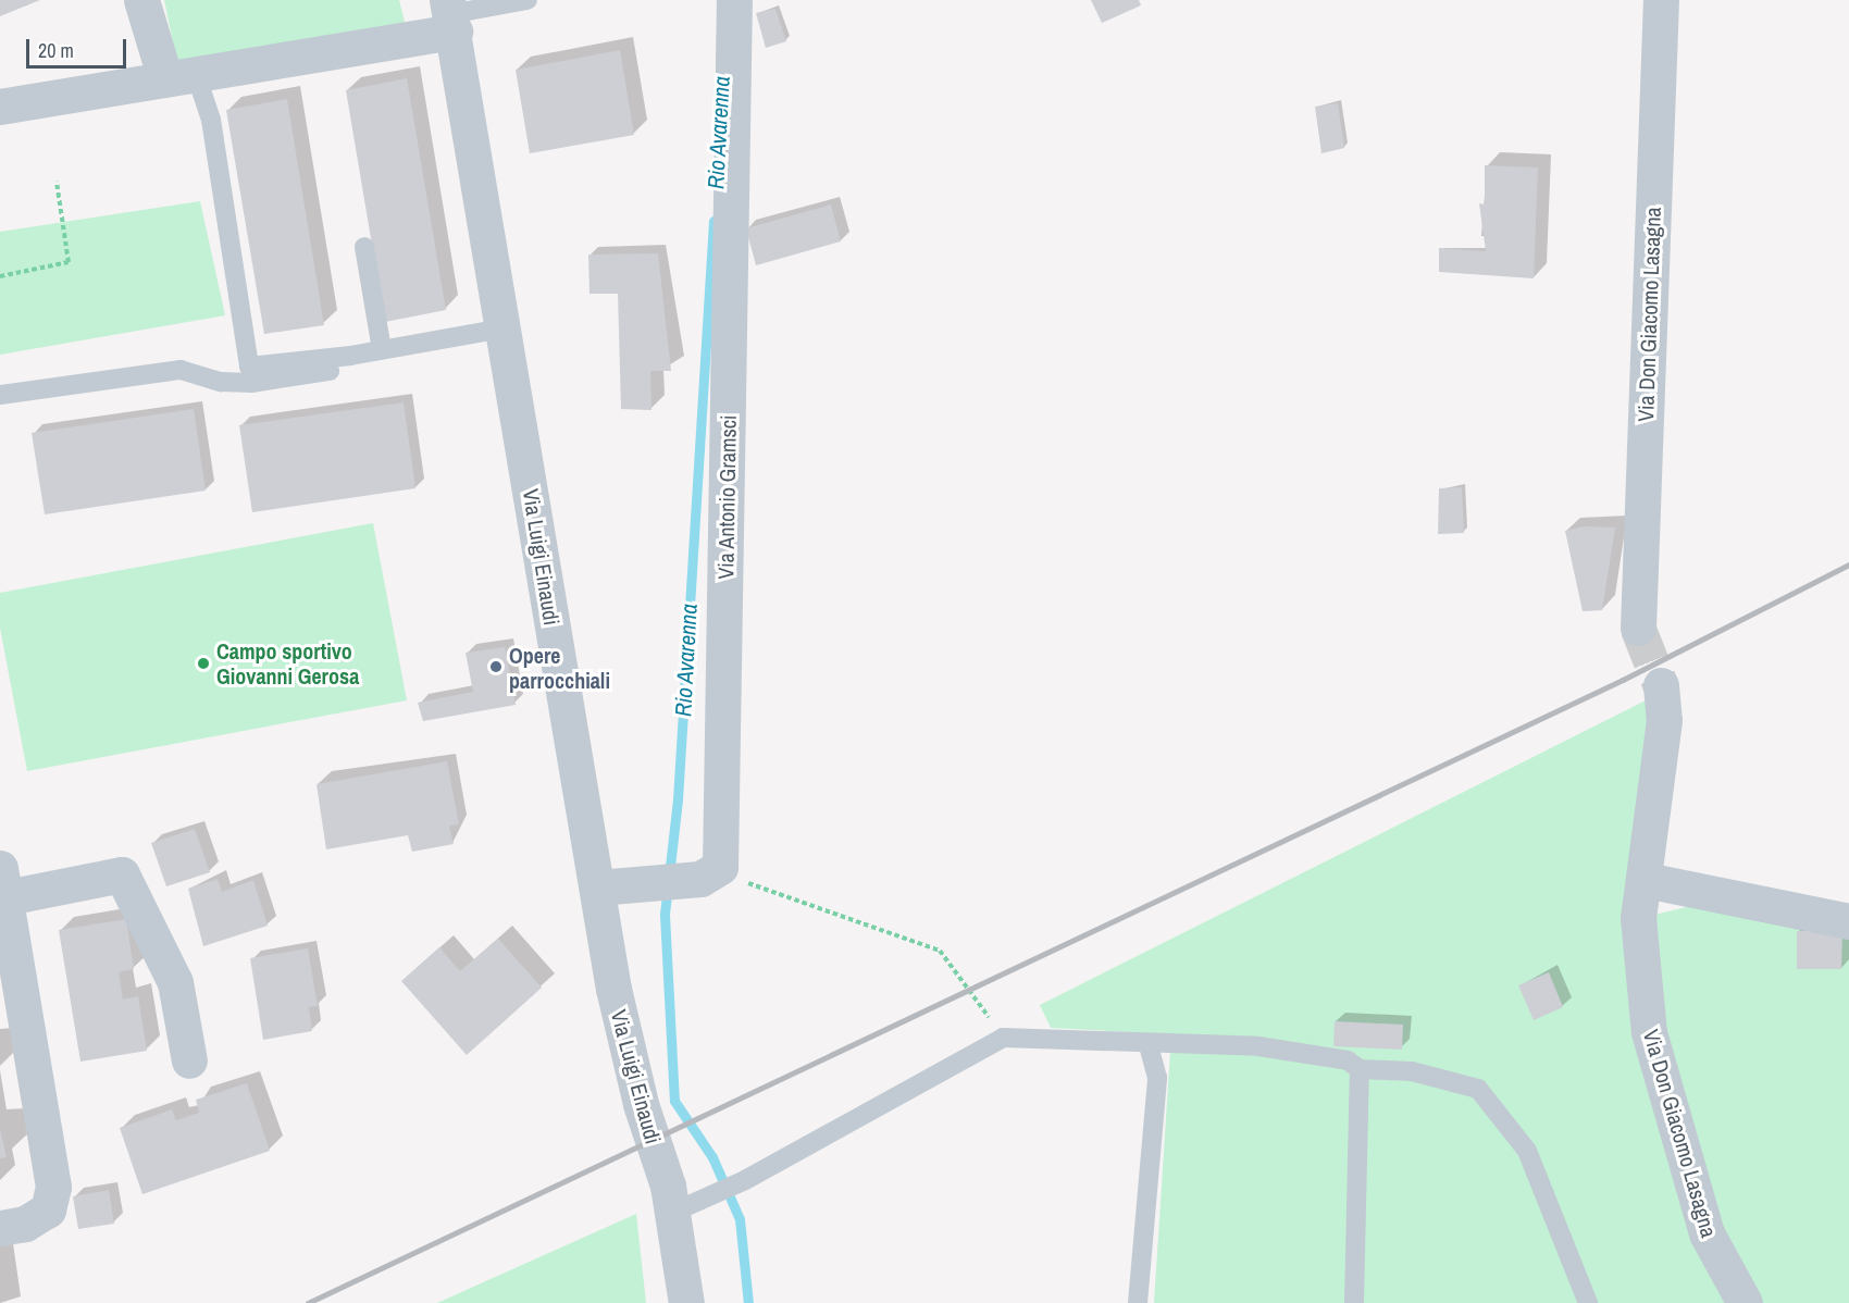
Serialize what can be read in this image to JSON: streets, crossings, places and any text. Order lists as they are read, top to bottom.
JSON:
{
  "streets": {
    "street": ["Via Don Giacomo Lasagna", "Via Antonio Gramsci", "Via Luigi Einaudi"]
  },
  "water": ["Rio Avarenna"],
  "places": ["Campo sportivo Giovanni Gerosa", "Opere parrocchiali"],
  "scale_bar": "20 m"
}
